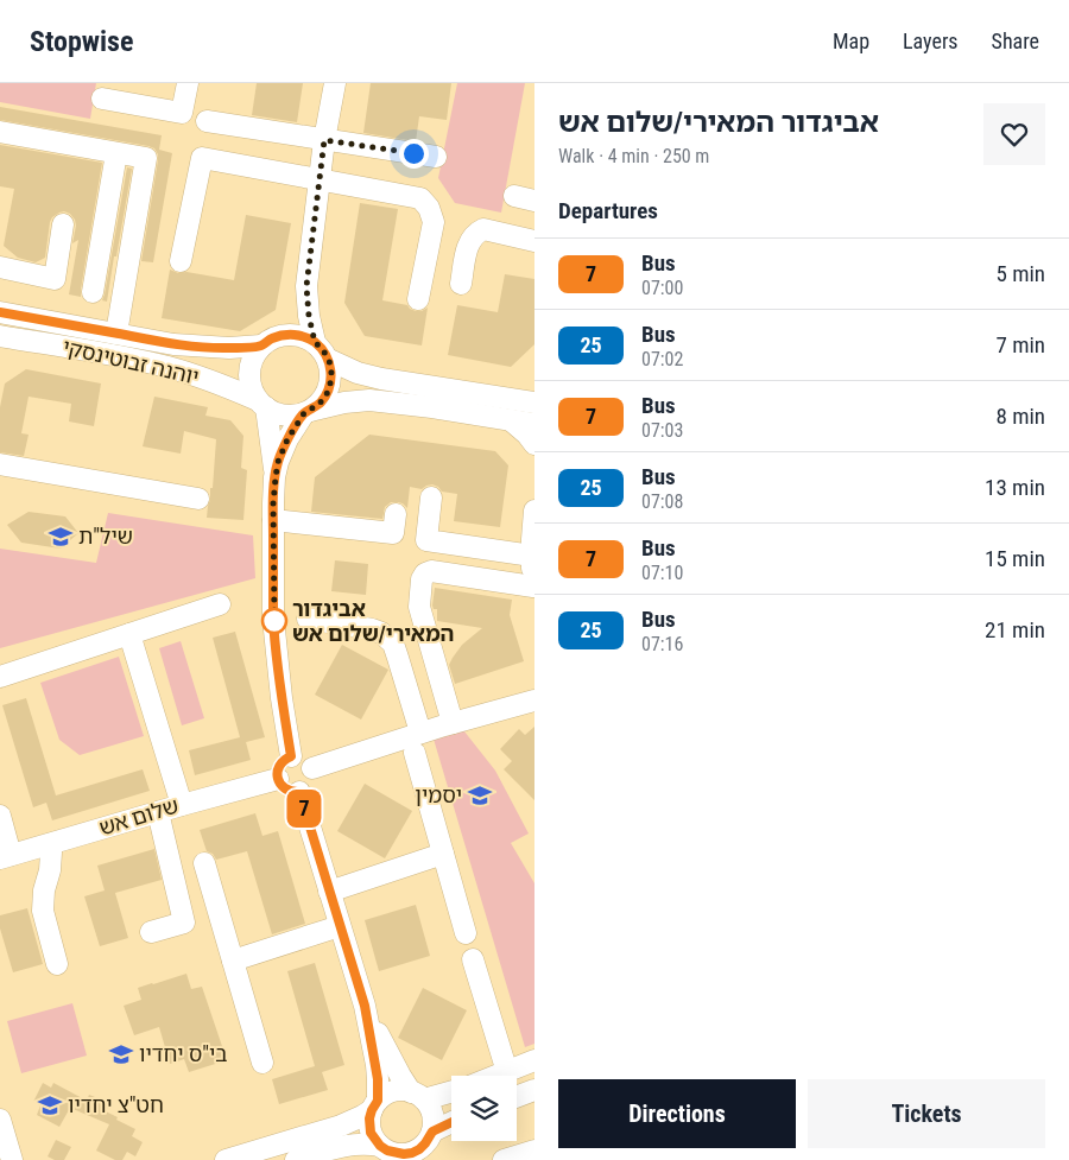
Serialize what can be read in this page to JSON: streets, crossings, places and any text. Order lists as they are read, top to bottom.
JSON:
{
  "streets": {
    "street": ["יוהנה זבוטינסקי", "שלום אש"]
  },
  "places": {
    "school or university": [
      "שיל\"ת",
      "יסמין",
      "בי\"ס יחדיו",
      "חט\"צ יחדיו"
    ],
    "other": ["אביגדור המאירי/שלום אש"]
  },
  "lines": ["bus line 7"],
  "page": {
    "header": "Stopwise",
    "nav": ["Map", "Layers", "Share"],
    "on_map": "7",
    "heading": [
      ["אביגדור המאירי/שלום אש", "Walk · 4 min · 250 m"],
      "Departures"
    ],
    "list": [
      {
        "mark": "7",
        "name": "Bus",
        "note": "07:00",
        "value": "5 min"
      },
      {
        "mark": "25",
        "name": "Bus",
        "note": "07:02",
        "value": "7 min"
      },
      {
        "mark": "7",
        "name": "Bus",
        "note": "07:03",
        "value": "8 min"
      },
      {
        "mark": "25",
        "name": "Bus",
        "note": "07:08",
        "value": "13 min"
      },
      {
        "mark": "7",
        "name": "Bus",
        "note": "07:10",
        "value": "15 min"
      },
      {
        "mark": "25",
        "name": "Bus",
        "note": "07:16",
        "value": "21 min"
      }
    ],
    "buttons": ["Directions", "Tickets"]
  }
}
